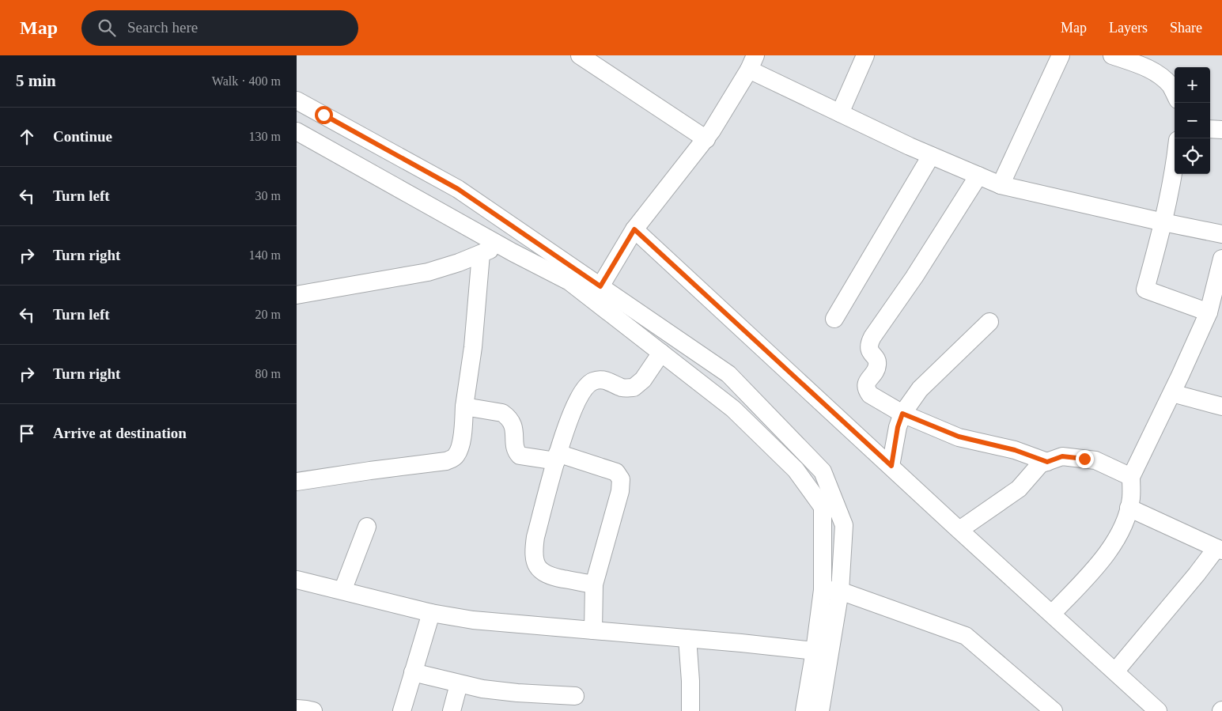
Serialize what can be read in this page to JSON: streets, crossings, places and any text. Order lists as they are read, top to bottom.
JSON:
{
  "page": {
    "header": "Map",
    "search": "Search here",
    "nav": ["Map", "Layers", "Share"],
    "heading": ["5 min", "Walk · 400 m"],
    "map_buttons": ["+", "−"],
    "list": [
      ["Continue", "130 m"],
      ["Turn left", "30 m"],
      ["Turn right", "140 m"],
      ["Turn left", "20 m"],
      ["Turn right", "80 m"],
      "Arrive at destination"
    ]
  }
}
